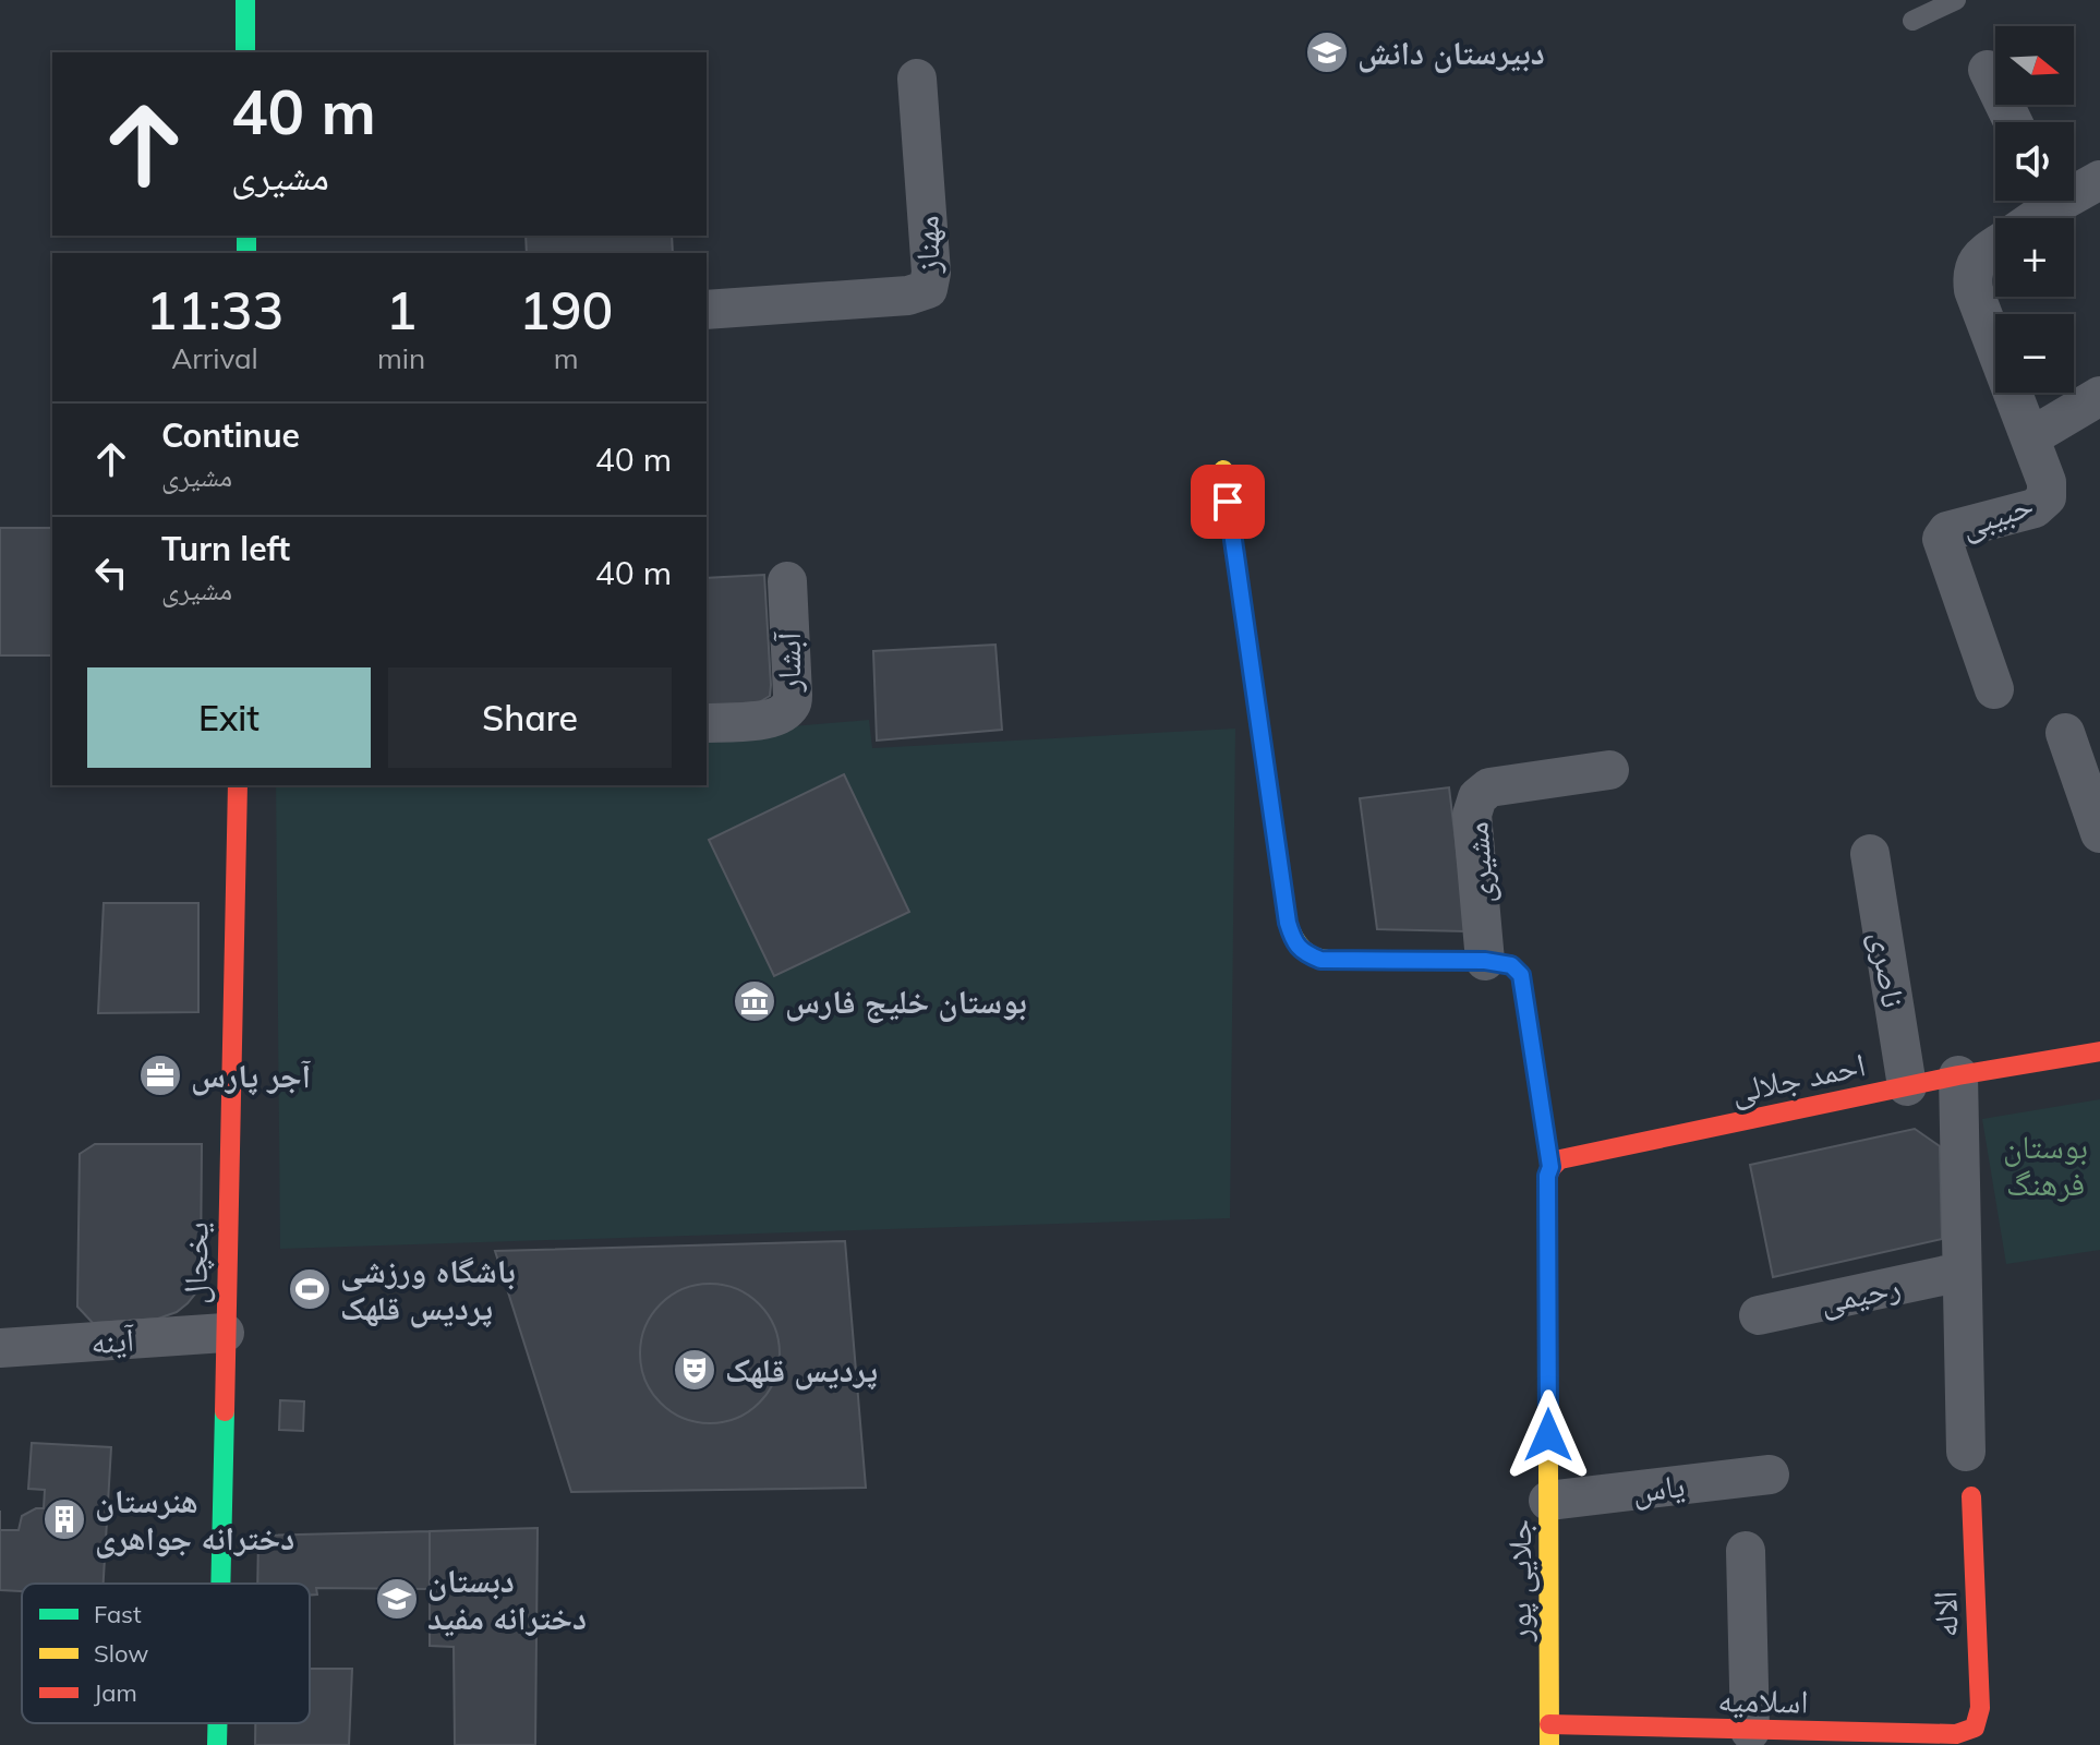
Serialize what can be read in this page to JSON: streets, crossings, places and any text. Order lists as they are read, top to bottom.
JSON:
{
  "streets": {
    "street": [
      "مهناز",
      "حبیبی",
      "آبشار",
      "مشیری",
      "ناصری",
      "احمد جلالی",
      "یخچال",
      "رحیمی",
      "آینه",
      "یاس",
      "جلایی پور",
      "الاله",
      "اسلامیه"
    ]
  },
  "crossings": [
    ["ناصری", "احمد جلالی"],
    ["احمد جلالی", "جلایی پور"],
    ["یخچال", "آینه"],
    ["یاس", "جلایی پور"],
    ["جلایی پور", "اسلامیه"],
    ["الاله", "اسلامیه"]
  ],
  "parks": ["بوستان فرهنگ"],
  "places": {
    "school or university": ["دبیرستان دانش", "دبستان دخترانه مفید"],
    "museum": ["بوستان خلیج فارس"],
    "office": ["آجر پارس"],
    "sports": ["باشگاه ورزشی پردیس قلهک"],
    "theatre": ["پردیس قلهک"],
    "building": ["هنرستان دخترانه جواهری"]
  },
  "legend": ["Fast", "Slow", "Jam"],
  "north": "right",
  "page": {
    "map_buttons": ["+", "−"],
    "turn": ["40 m", "مشیری"],
    "eta": [
      "11:33",
      "Arrival",
      "1",
      "min",
      "190",
      "m"
    ],
    "list": [
      {
        "name": "Continue",
        "note": "مشیری",
        "value": "40 m"
      },
      {
        "name": "Turn left",
        "note": "مشیری",
        "value": "40 m"
      }
    ],
    "buttons": ["Exit", "Share"]
  }
}
